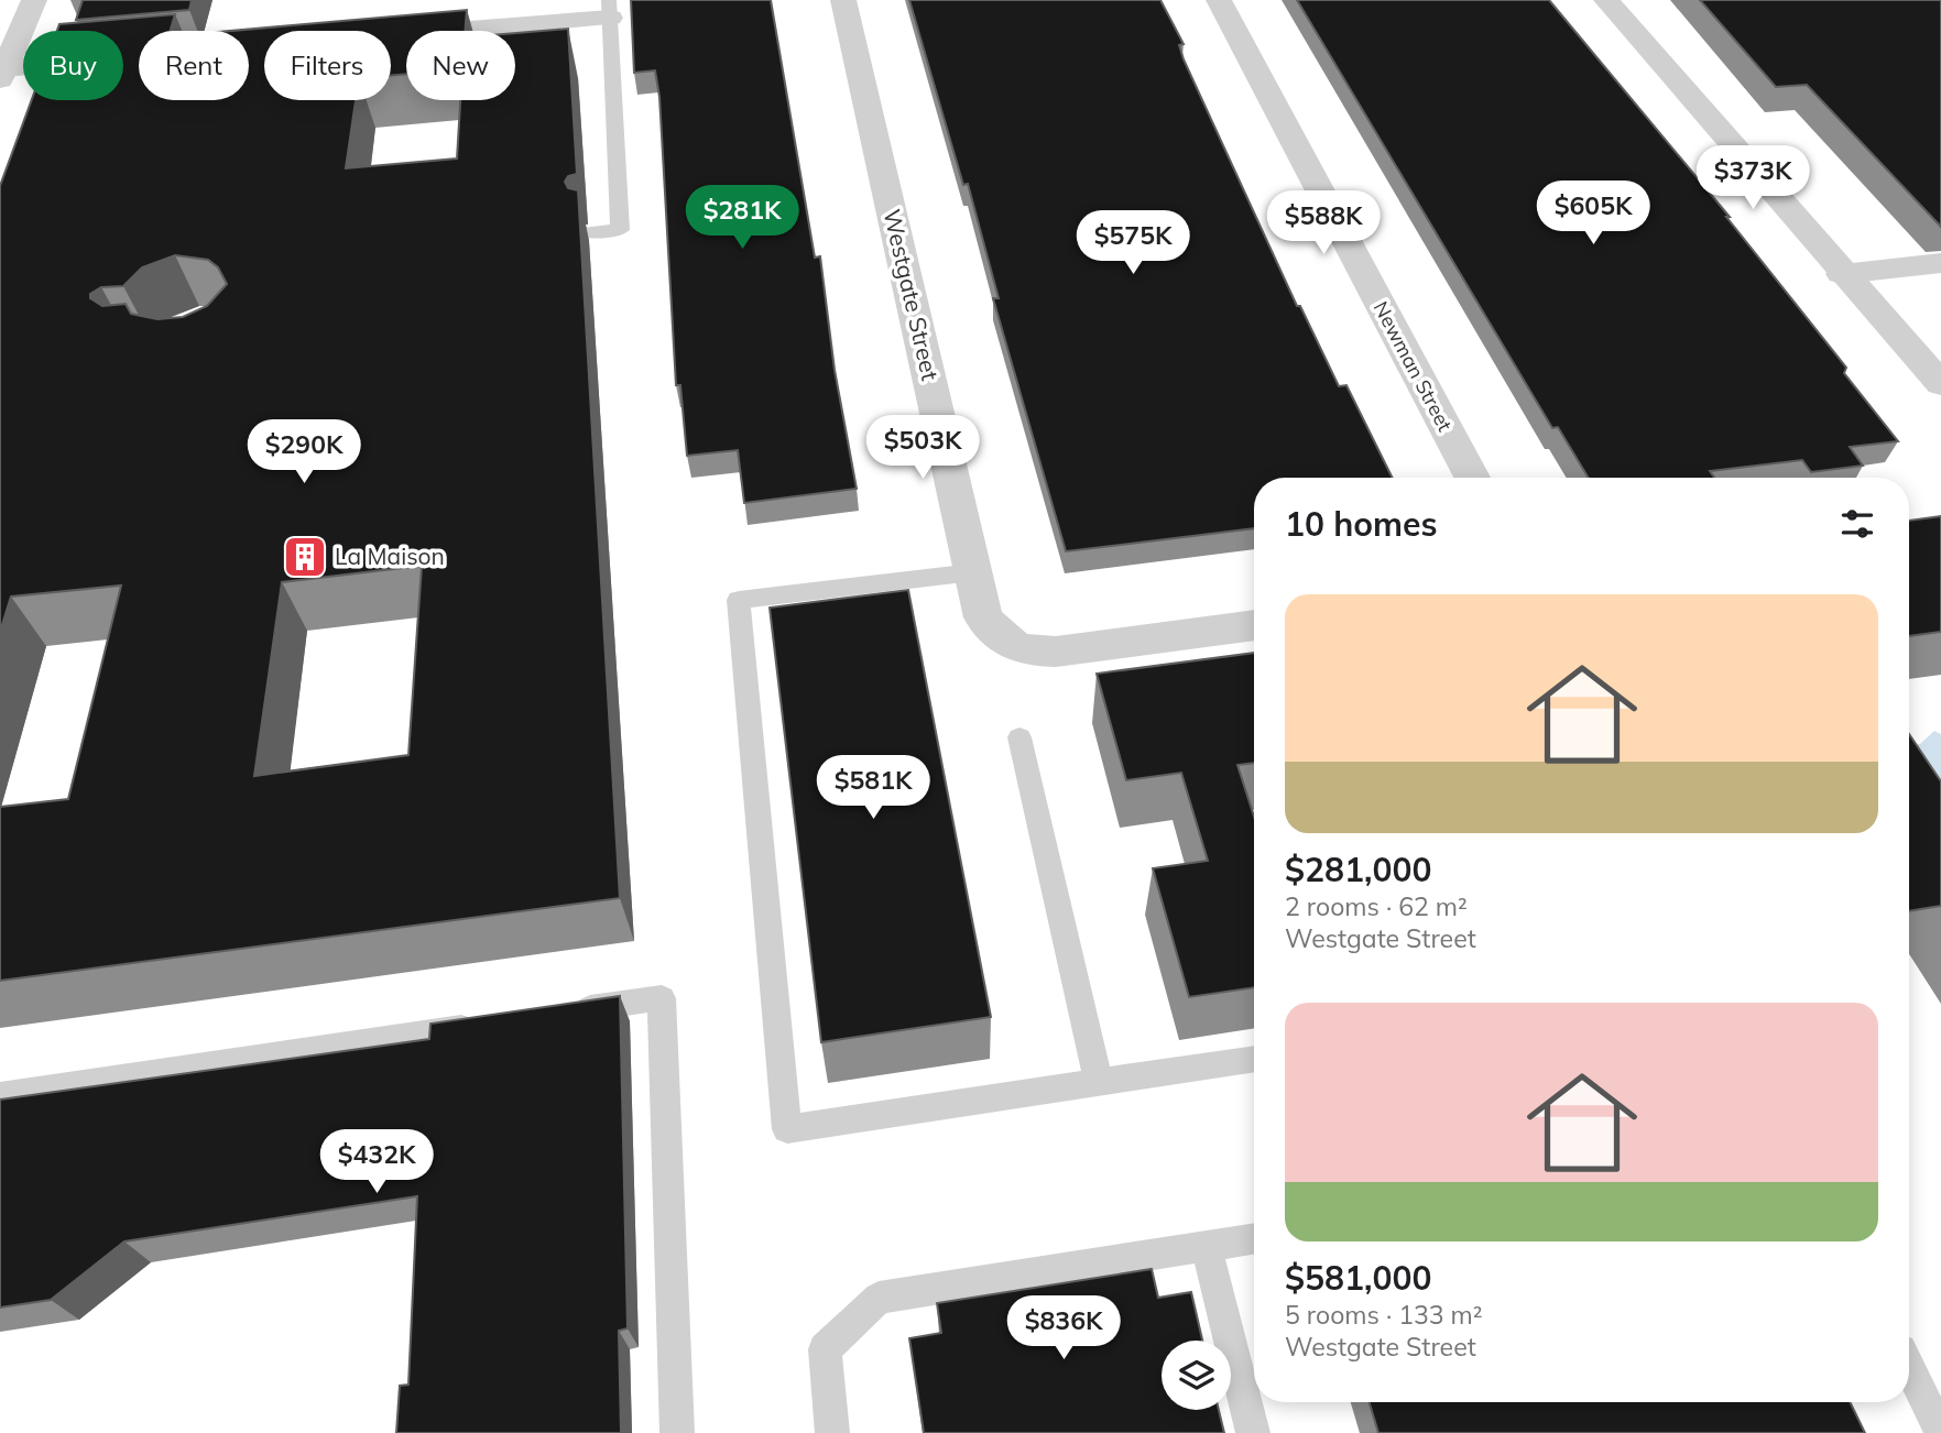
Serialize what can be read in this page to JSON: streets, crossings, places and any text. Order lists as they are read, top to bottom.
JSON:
{
  "streets": {
    "street": ["Westgate Street", "Newman Street"]
  },
  "places": {
    "building": ["La Maison"]
  },
  "page": {
    "chip": [
      "Buy",
      "Rent",
      "Filters",
      "New"
    ],
    "price": [
      "$373K",
      "$605K",
      "$281K",
      "$588K",
      "$575K",
      "$503K",
      "$290K",
      "$581K",
      "$432K",
      "$836K"
    ],
    "heading": "10 homes",
    "list": [
      {
        "name": "$281,000",
        "note": "2 rooms · 62 m² · Westgate Street"
      },
      {
        "name": "$581,000",
        "note": "5 rooms · 133 m² · Westgate Street"
      }
    ]
  }
}
